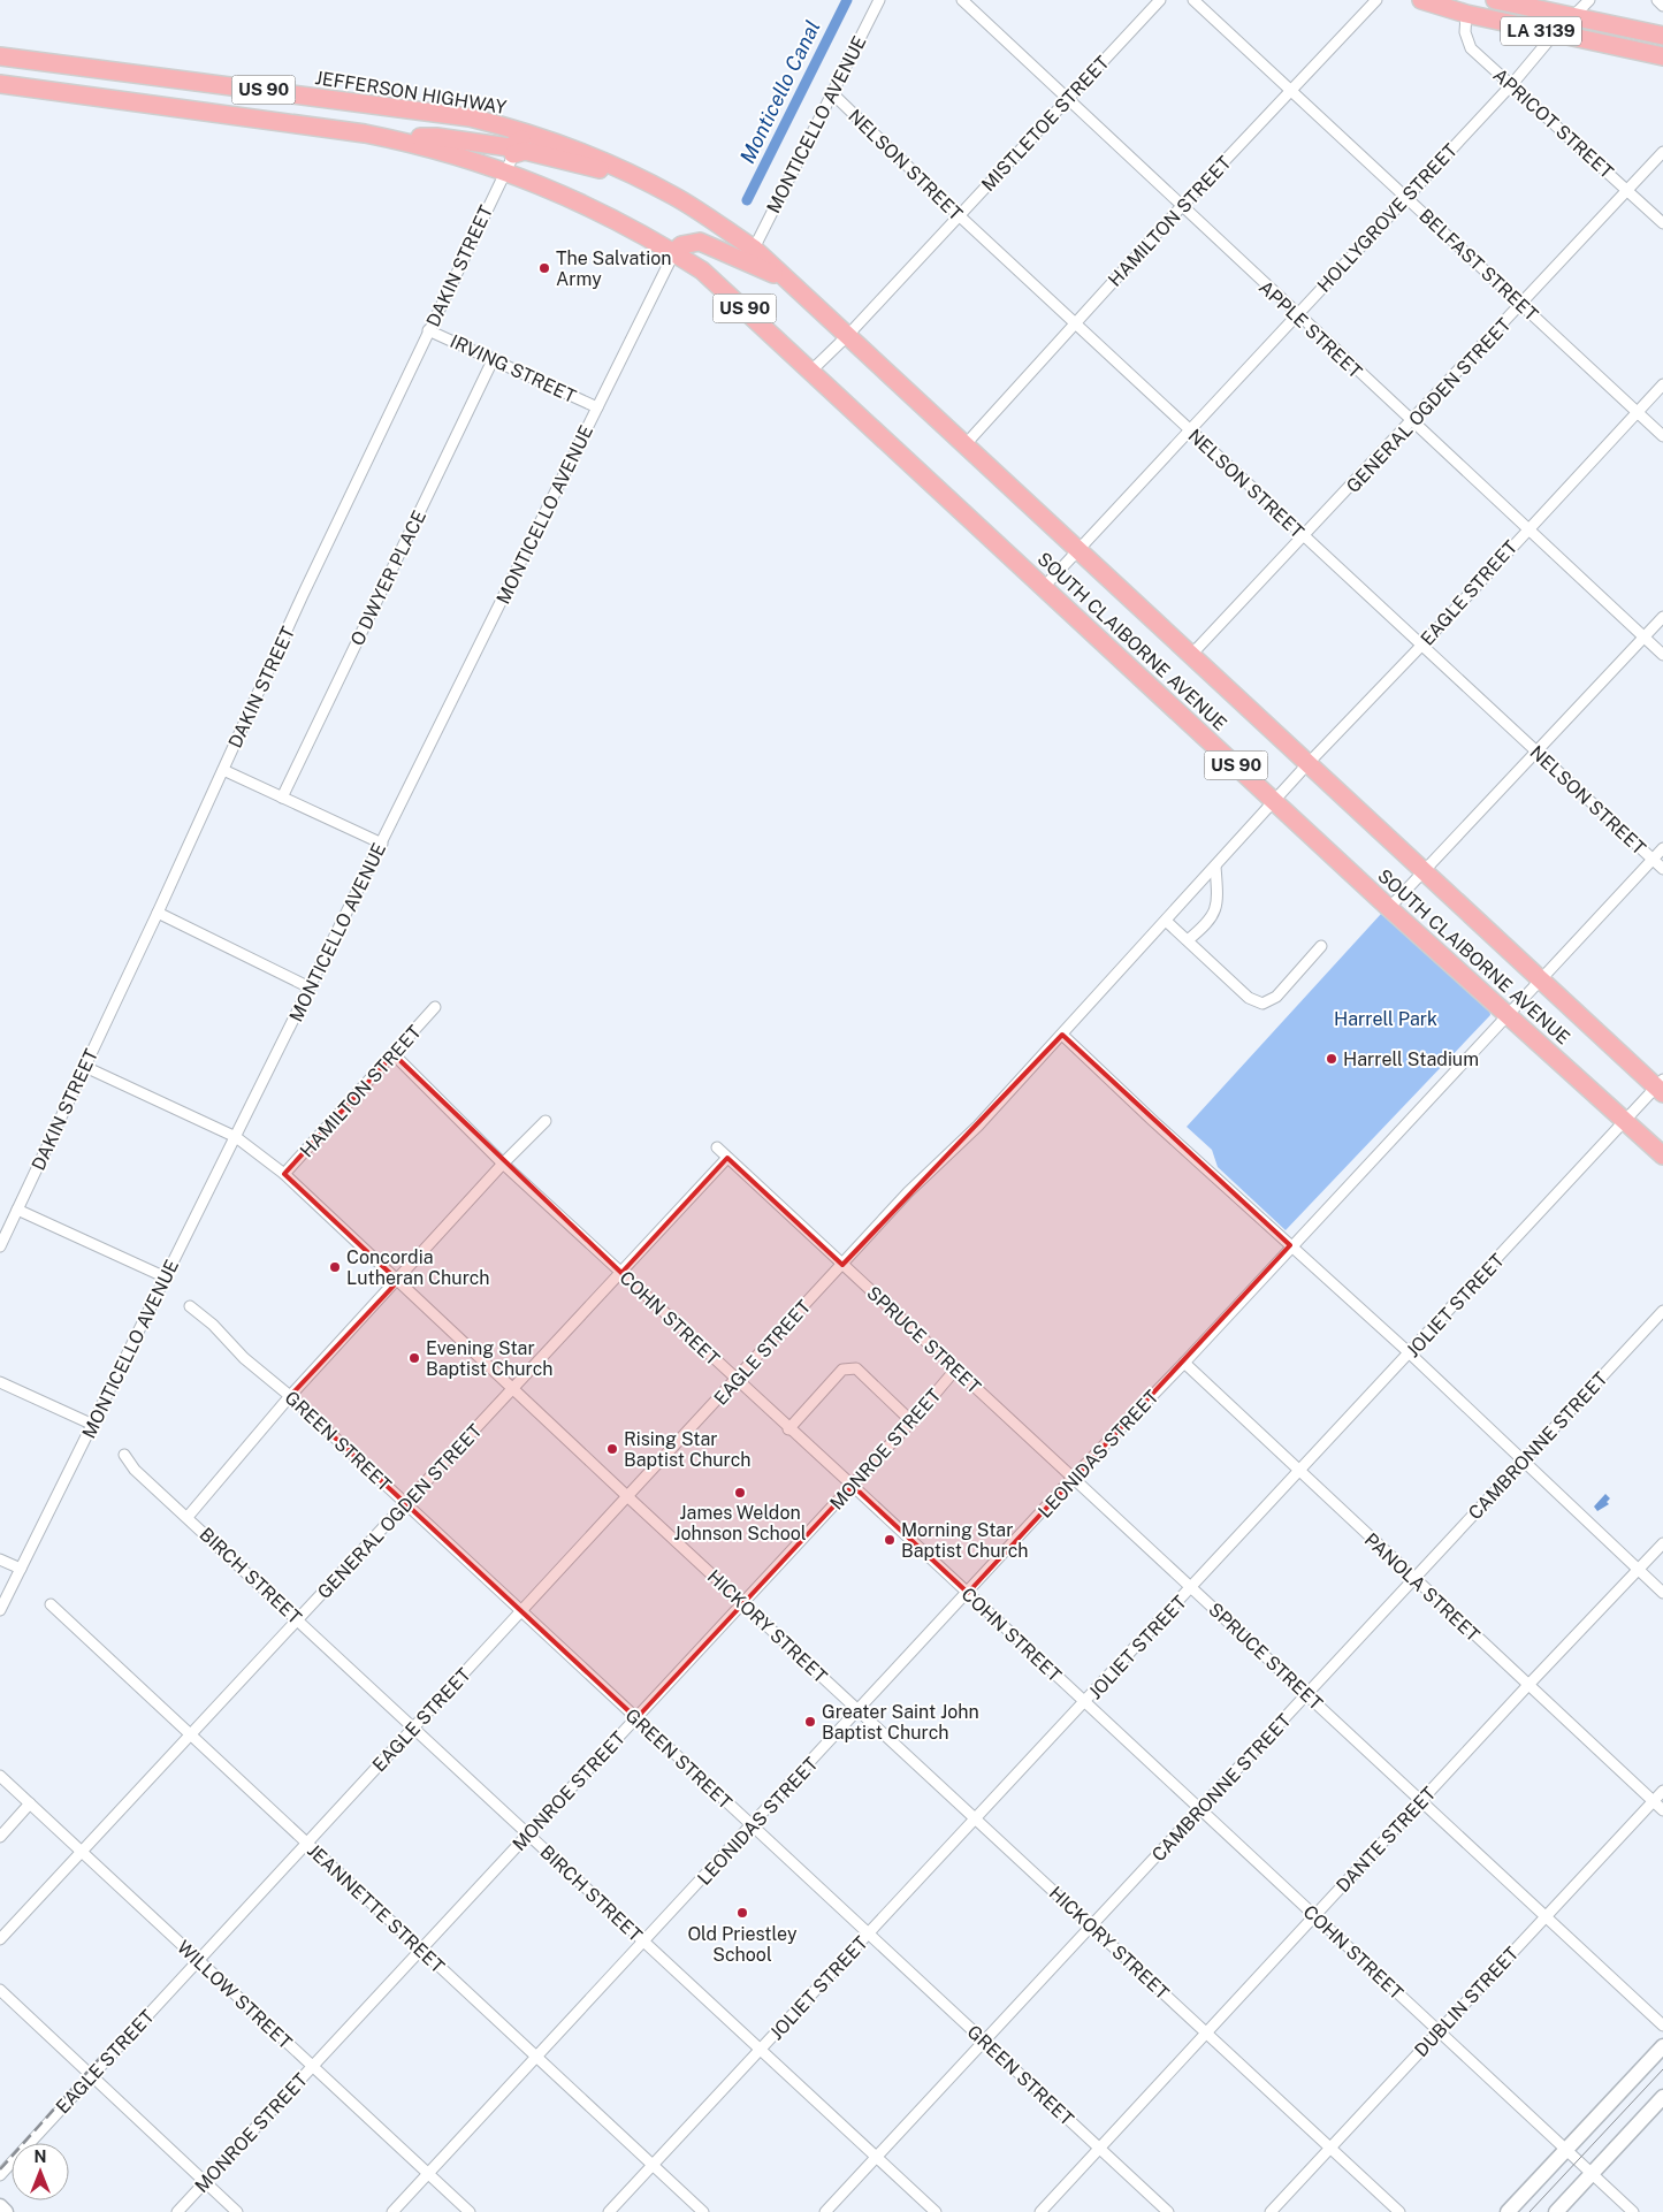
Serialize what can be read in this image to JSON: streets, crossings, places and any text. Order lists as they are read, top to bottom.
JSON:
{
  "streets": {
    "main road": [
      "LA 3139",
      "US 90",
      "JEFFERSON HIGHWAY",
      "SOUTH CLAIBORNE AVENUE"
    ],
    "street": [
      "MISTLETOE STREET",
      "APRICOT STREET",
      "MONTICELLO AVENUE",
      "NELSON STREET",
      "HOLLYGROVE STREET",
      "HAMILTON STREET",
      "BELFAST STREET",
      "DAKIN STREET",
      "APPLE STREET",
      "IRVING STREET",
      "GENERAL OGDEN STREET",
      "O DWYER PLACE",
      "EAGLE STREET",
      "JOLIET STREET",
      "COHN STREET",
      "SPRUCE STREET",
      "GREEN STREET",
      "CAMBRONNE STREET",
      "MONROE STREET",
      "LEONIDAS STREET",
      "BIRCH STREET",
      "PANOLA STREET",
      "HICKORY STREET",
      "DANTE STREET",
      "JEANNETTE STREET",
      "WILLOW STREET",
      "DUBLIN STREET"
    ]
  },
  "crossings": [
    ["LA 3139", "APRICOT STREET"],
    ["LA 3139", "HOLLYGROVE STREET"],
    ["US 90", "MONTICELLO AVENUE"],
    ["US 90", "DAKIN STREET"],
    ["US 90", "SOUTH CLAIBORNE AVENUE"],
    ["JEFFERSON HIGHWAY", "MONTICELLO AVENUE"],
    ["JEFFERSON HIGHWAY", "DAKIN STREET"],
    ["JEFFERSON HIGHWAY", "SOUTH CLAIBORNE AVENUE"],
    ["MISTLETOE STREET", "NELSON STREET"],
    ["MISTLETOE STREET", "APPLE STREET"],
    ["MISTLETOE STREET", "SOUTH CLAIBORNE AVENUE"],
    ["APRICOT STREET", "HOLLYGROVE STREET"],
    ["APRICOT STREET", "GENERAL OGDEN STREET"],
    ["MONTICELLO AVENUE", "NELSON STREET"],
    ["MONTICELLO AVENUE", "IRVING STREET"],
    ["MONTICELLO AVENUE", "SOUTH CLAIBORNE AVENUE"],
    ["MONTICELLO AVENUE", "HICKORY STREET"],
    ["NELSON STREET", "HOLLYGROVE STREET"],
    ["NELSON STREET", "HAMILTON STREET"],
    ["NELSON STREET", "GENERAL OGDEN STREET"],
    ["NELSON STREET", "EAGLE STREET"],
    ["NELSON STREET", "LEONIDAS STREET"],
    ["HOLLYGROVE STREET", "BELFAST STREET"],
    ["HOLLYGROVE STREET", "APPLE STREET"],
    ["HOLLYGROVE STREET", "SOUTH CLAIBORNE AVENUE"],
    ["HAMILTON STREET", "BELFAST STREET"],
    ["HAMILTON STREET", "APPLE STREET"],
    ["HAMILTON STREET", "SOUTH CLAIBORNE AVENUE"],
    ["HAMILTON STREET", "COHN STREET"],
    ["HAMILTON STREET", "HICKORY STREET"],
    ["BELFAST STREET", "GENERAL OGDEN STREET"],
    ["BELFAST STREET", "EAGLE STREET"],
    ["DAKIN STREET", "IRVING STREET"],
    ["DAKIN STREET", "HICKORY STREET"],
    ["APPLE STREET", "GENERAL OGDEN STREET"],
    ["APPLE STREET", "EAGLE STREET"],
    ["IRVING STREET", "O DWYER PLACE"],
    ["GENERAL OGDEN STREET", "SOUTH CLAIBORNE AVENUE"],
    ["GENERAL OGDEN STREET", "COHN STREET"],
    ["GENERAL OGDEN STREET", "SPRUCE STREET"],
    ["GENERAL OGDEN STREET", "GREEN STREET"],
    ["GENERAL OGDEN STREET", "BIRCH STREET"],
    ["GENERAL OGDEN STREET", "HICKORY STREET"],
    ["GENERAL OGDEN STREET", "JEANNETTE STREET"],
    ["GENERAL OGDEN STREET", "WILLOW STREET"],
    ["EAGLE STREET", "SOUTH CLAIBORNE AVENUE"],
    ["EAGLE STREET", "COHN STREET"],
    ["EAGLE STREET", "SPRUCE STREET"],
    ["EAGLE STREET", "GREEN STREET"],
    ["EAGLE STREET", "BIRCH STREET"],
    ["EAGLE STREET", "HICKORY STREET"],
    ["EAGLE STREET", "JEANNETTE STREET"],
    ["EAGLE STREET", "WILLOW STREET"],
    ["SOUTH CLAIBORNE AVENUE", "JOLIET STREET"],
    ["SOUTH CLAIBORNE AVENUE", "LEONIDAS STREET"],
    ["JOLIET STREET", "COHN STREET"],
    ["JOLIET STREET", "SPRUCE STREET"],
    ["JOLIET STREET", "GREEN STREET"],
    ["JOLIET STREET", "BIRCH STREET"],
    ["JOLIET STREET", "PANOLA STREET"],
    ["JOLIET STREET", "HICKORY STREET"],
    ["JOLIET STREET", "JEANNETTE STREET"],
    ["COHN STREET", "CAMBRONNE STREET"],
    ["COHN STREET", "MONROE STREET"],
    ["COHN STREET", "LEONIDAS STREET"],
    ["COHN STREET", "DANTE STREET"],
    ["COHN STREET", "DUBLIN STREET"],
    ["SPRUCE STREET", "CAMBRONNE STREET"],
    ["SPRUCE STREET", "MONROE STREET"],
    ["SPRUCE STREET", "LEONIDAS STREET"],
    ["SPRUCE STREET", "DANTE STREET"],
    ["SPRUCE STREET", "DUBLIN STREET"],
    ["GREEN STREET", "CAMBRONNE STREET"],
    ["GREEN STREET", "MONROE STREET"],
    ["GREEN STREET", "LEONIDAS STREET"],
    ["GREEN STREET", "DANTE STREET"],
    ["CAMBRONNE STREET", "BIRCH STREET"],
    ["CAMBRONNE STREET", "PANOLA STREET"],
    ["CAMBRONNE STREET", "HICKORY STREET"],
    ["MONROE STREET", "BIRCH STREET"],
    ["MONROE STREET", "HICKORY STREET"],
    ["MONROE STREET", "JEANNETTE STREET"],
    ["MONROE STREET", "WILLOW STREET"],
    ["LEONIDAS STREET", "BIRCH STREET"],
    ["LEONIDAS STREET", "PANOLA STREET"],
    ["LEONIDAS STREET", "HICKORY STREET"],
    ["LEONIDAS STREET", "JEANNETTE STREET"],
    ["LEONIDAS STREET", "WILLOW STREET"],
    ["PANOLA STREET", "DANTE STREET"],
    ["PANOLA STREET", "DUBLIN STREET"],
    ["HICKORY STREET", "DANTE STREET"],
    ["HICKORY STREET", "DUBLIN STREET"]
  ],
  "water": ["Monticello Canal"],
  "parks": ["Harrell Park"],
  "places": [
    "The Salvation Army",
    "Harrell Stadium",
    "Concordia Lutheran Church",
    "Evening Star Baptist Church",
    "Rising Star Baptist Church",
    "James Weldon Johnson School",
    "Morning Star Baptist Church",
    "Greater Saint John Baptist Church",
    "Old Priestley School"
  ],
  "north": "top"
}
